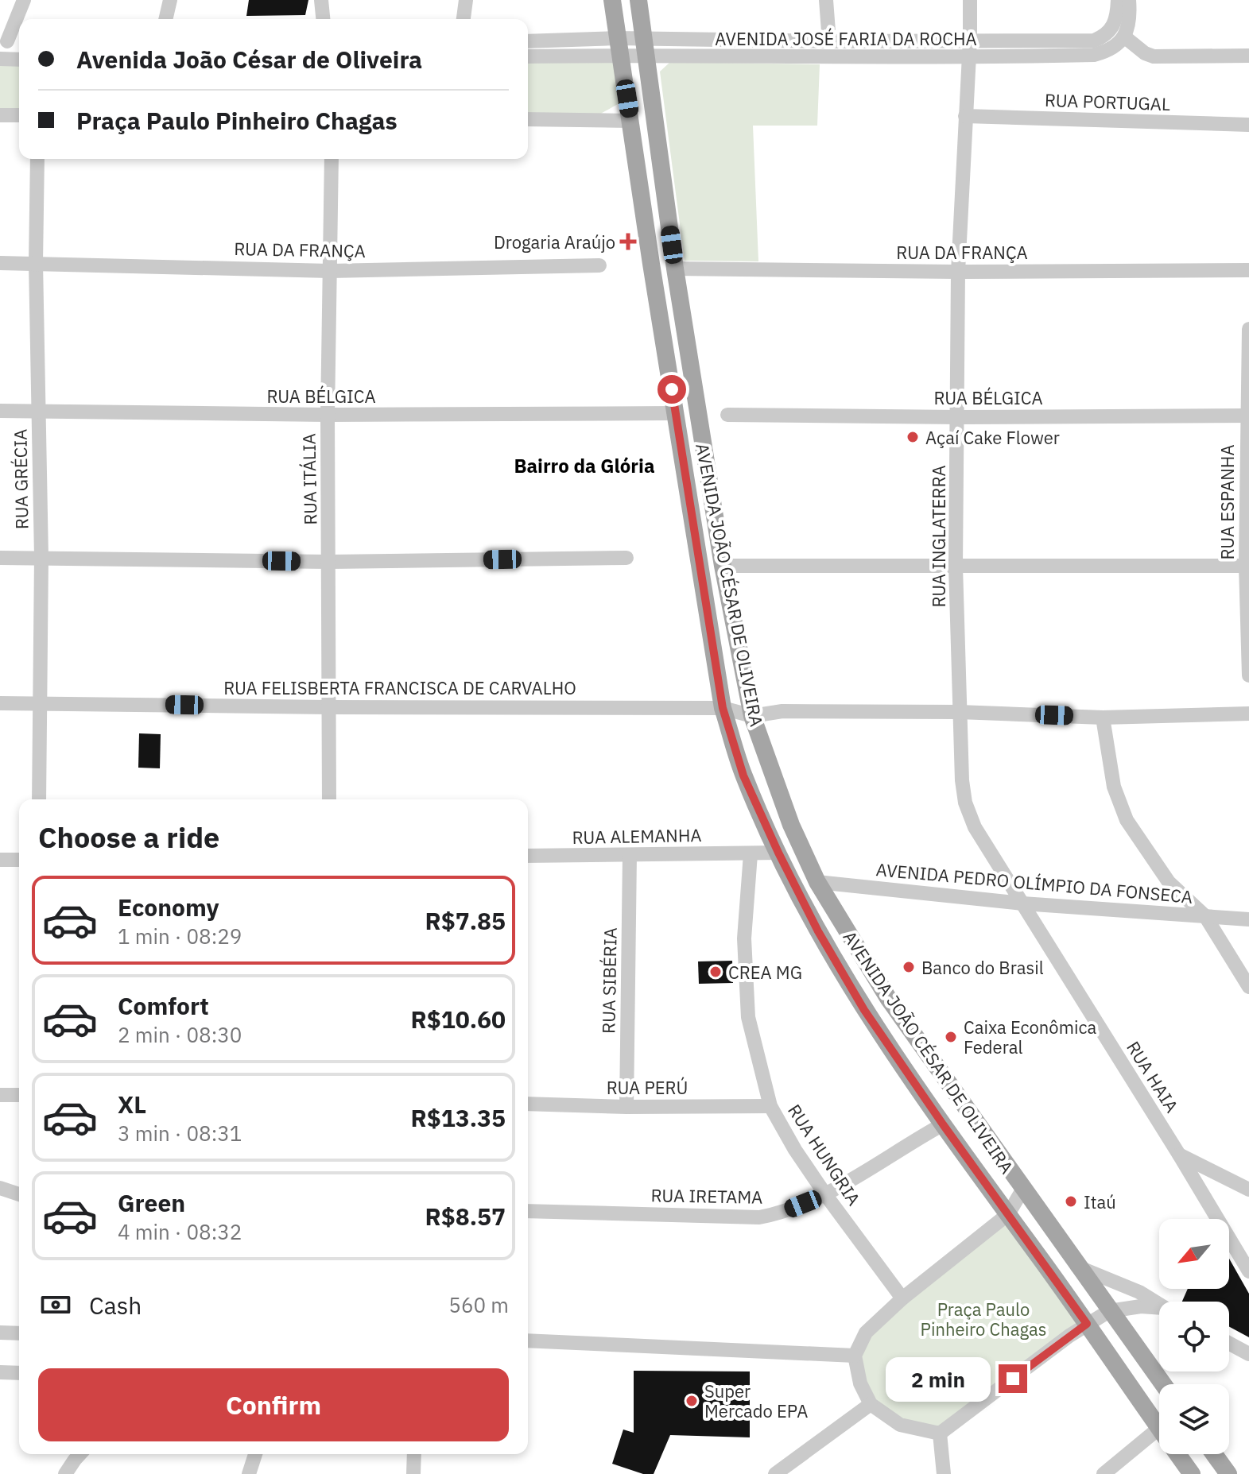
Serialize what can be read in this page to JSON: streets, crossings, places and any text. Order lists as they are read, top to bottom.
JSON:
{
  "streets": {
    "main road": ["AVENIDA JOÃO CÉSAR DE OLIVEIRA"],
    "street": [
      "AVENIDA JOSÉ FARIA DA ROCHA",
      "RUA PORTUGAL",
      "RUA DA FRANÇA",
      "RUA BÉLGICA",
      "RUA GRÉCIA",
      "RUA ITÁLIA",
      "RUA ESPANHA",
      "RUA INGLATERRA",
      "RUA FELISBERTA FRANCISCA DE CARVALHO",
      "RUA ALEMANHA",
      "AVENIDA PEDRO OLÍMPIO DA FONSECA",
      "RUA SIBÉRIA",
      "RUA HAIA",
      "RUA PERÚ",
      "RUA HUNGRIA",
      "RUA IRETAMA"
    ]
  },
  "crossings": [
    ["AVENIDA JOSÉ FARIA DA ROCHA", "RUA INGLATERRA"],
    ["AVENIDA JOSÉ FARIA DA ROCHA", "AVENIDA JOÃO CÉSAR DE OLIVEIRA"],
    ["RUA PORTUGAL", "RUA INGLATERRA"],
    ["RUA DA FRANÇA", "RUA GRÉCIA"],
    ["RUA DA FRANÇA", "RUA ITÁLIA"],
    ["RUA DA FRANÇA", "RUA INGLATERRA"],
    ["RUA DA FRANÇA", "AVENIDA JOÃO CÉSAR DE OLIVEIRA"],
    ["RUA BÉLGICA", "RUA GRÉCIA"],
    ["RUA BÉLGICA", "RUA ITÁLIA"],
    ["RUA BÉLGICA", "RUA ESPANHA"],
    ["RUA BÉLGICA", "RUA INGLATERRA"],
    ["RUA BÉLGICA", "AVENIDA JOÃO CÉSAR DE OLIVEIRA"],
    ["RUA GRÉCIA", "RUA FELISBERTA FRANCISCA DE CARVALHO"],
    ["RUA ITÁLIA", "RUA FELISBERTA FRANCISCA DE CARVALHO"],
    ["RUA INGLATERRA", "AVENIDA PEDRO OLÍMPIO DA FONSECA"],
    ["RUA INGLATERRA", "RUA HAIA"],
    ["AVENIDA JOÃO CÉSAR DE OLIVEIRA", "RUA FELISBERTA FRANCISCA DE CARVALHO"],
    ["AVENIDA JOÃO CÉSAR DE OLIVEIRA", "AVENIDA PEDRO OLÍMPIO DA FONSECA"],
    ["AVENIDA JOÃO CÉSAR DE OLIVEIRA", "RUA IRETAMA"],
    ["RUA ALEMANHA", "RUA SIBÉRIA"],
    ["RUA ALEMANHA", "RUA HUNGRIA"],
    ["AVENIDA PEDRO OLÍMPIO DA FONSECA", "RUA HAIA"],
    ["RUA SIBÉRIA", "RUA PERÚ"],
    ["RUA PERÚ", "RUA HUNGRIA"],
    ["RUA HUNGRIA", "RUA IRETAMA"]
  ],
  "districts": ["Bairro da Glória"],
  "parks": ["Praça Paulo Pinheiro Chagas"],
  "places": {
    "health": ["Drogaria Araújo"],
    "other": [
      "Açaí Cake Flower",
      "Banco do Brasil",
      "CREA MG",
      "Caixa Econômica Federal",
      "Itaú",
      "Super Mercado EPA"
    ]
  },
  "north": "bottom left",
  "page": {
    "banner": ["Avenida João César de Oliveira", "Praça Paulo Pinheiro Chagas"],
    "heading": "Choose a ride",
    "list": [
      {
        "name": "Economy",
        "note": "1 min · 08:29",
        "value": "R$7.85"
      },
      {
        "name": "Comfort",
        "note": "2 min · 08:30",
        "value": "R$10.60"
      },
      {
        "name": "XL",
        "note": "3 min · 08:31",
        "value": "R$13.35"
      },
      {
        "name": "Green",
        "note": "4 min · 08:32",
        "value": "R$8.57"
      }
    ],
    "pay": ["Cash", "560 m"],
    "buttons": "Confirm",
    "bubble": "2 min"
  }
}
